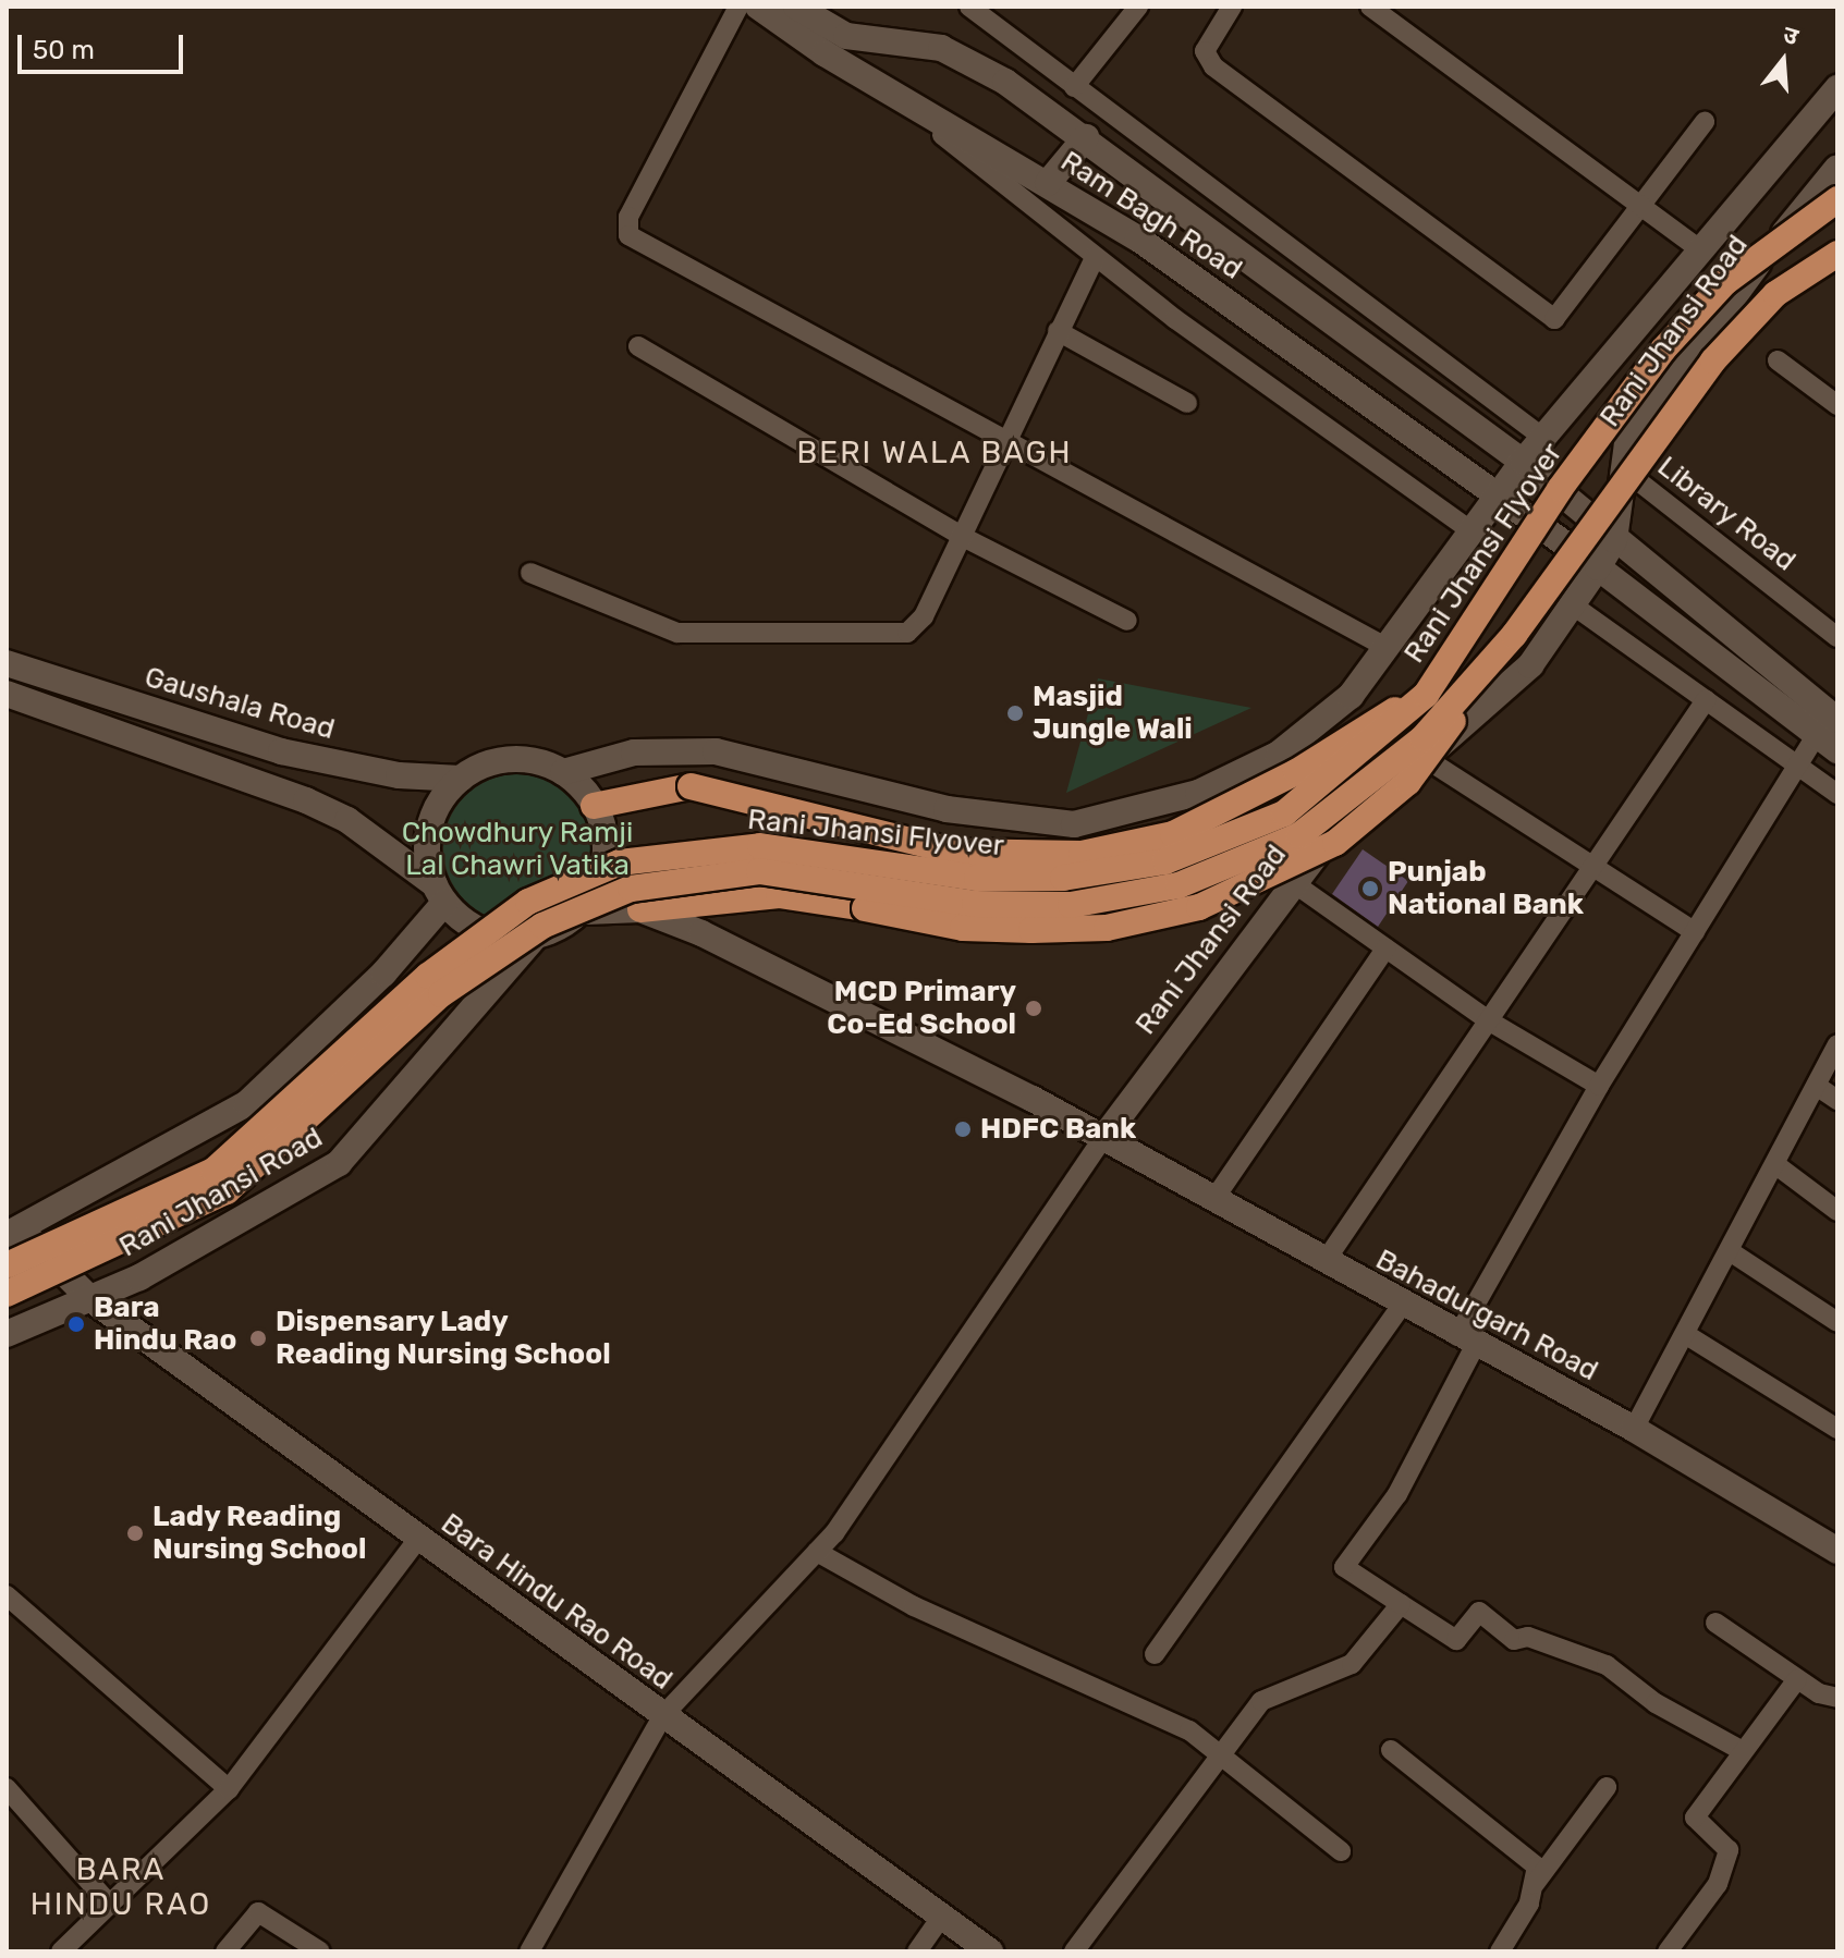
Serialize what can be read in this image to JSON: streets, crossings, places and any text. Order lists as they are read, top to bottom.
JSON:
{
  "streets": {
    "main road": [
      "Ram Bagh Road",
      "Rani Jhansi Road",
      "Rani Jhansi Flyover",
      "Gaushala Road",
      "Bahadurgarh Road",
      "Bara Hindu Rao Road"
    ],
    "street": ["Library Road"]
  },
  "crossings": [
    ["Ram Bagh Road", "Rani Jhansi Road"],
    ["Rani Jhansi Road", "Library Road"],
    ["Rani Jhansi Road", "Gaushala Road"],
    ["Rani Jhansi Road", "Bahadurgarh Road"],
    ["Rani Jhansi Road", "Bara Hindu Rao Road"]
  ],
  "districts": ["BERI WALA BAGH", "BARA HINDU RAO"],
  "parks": ["Chowdhury Ramji Lal Chawri Vatika"],
  "places": [
    "Masjid Jungle Wali",
    "Punjab National Bank",
    "MCD Primary Co-Ed School",
    "HDFC Bank",
    "Bara Hindu Rao",
    "Dispensary Lady Reading Nursing School",
    "Lady Reading Nursing School"
  ],
  "scale_bar": "50 m",
  "north": "top"
}
